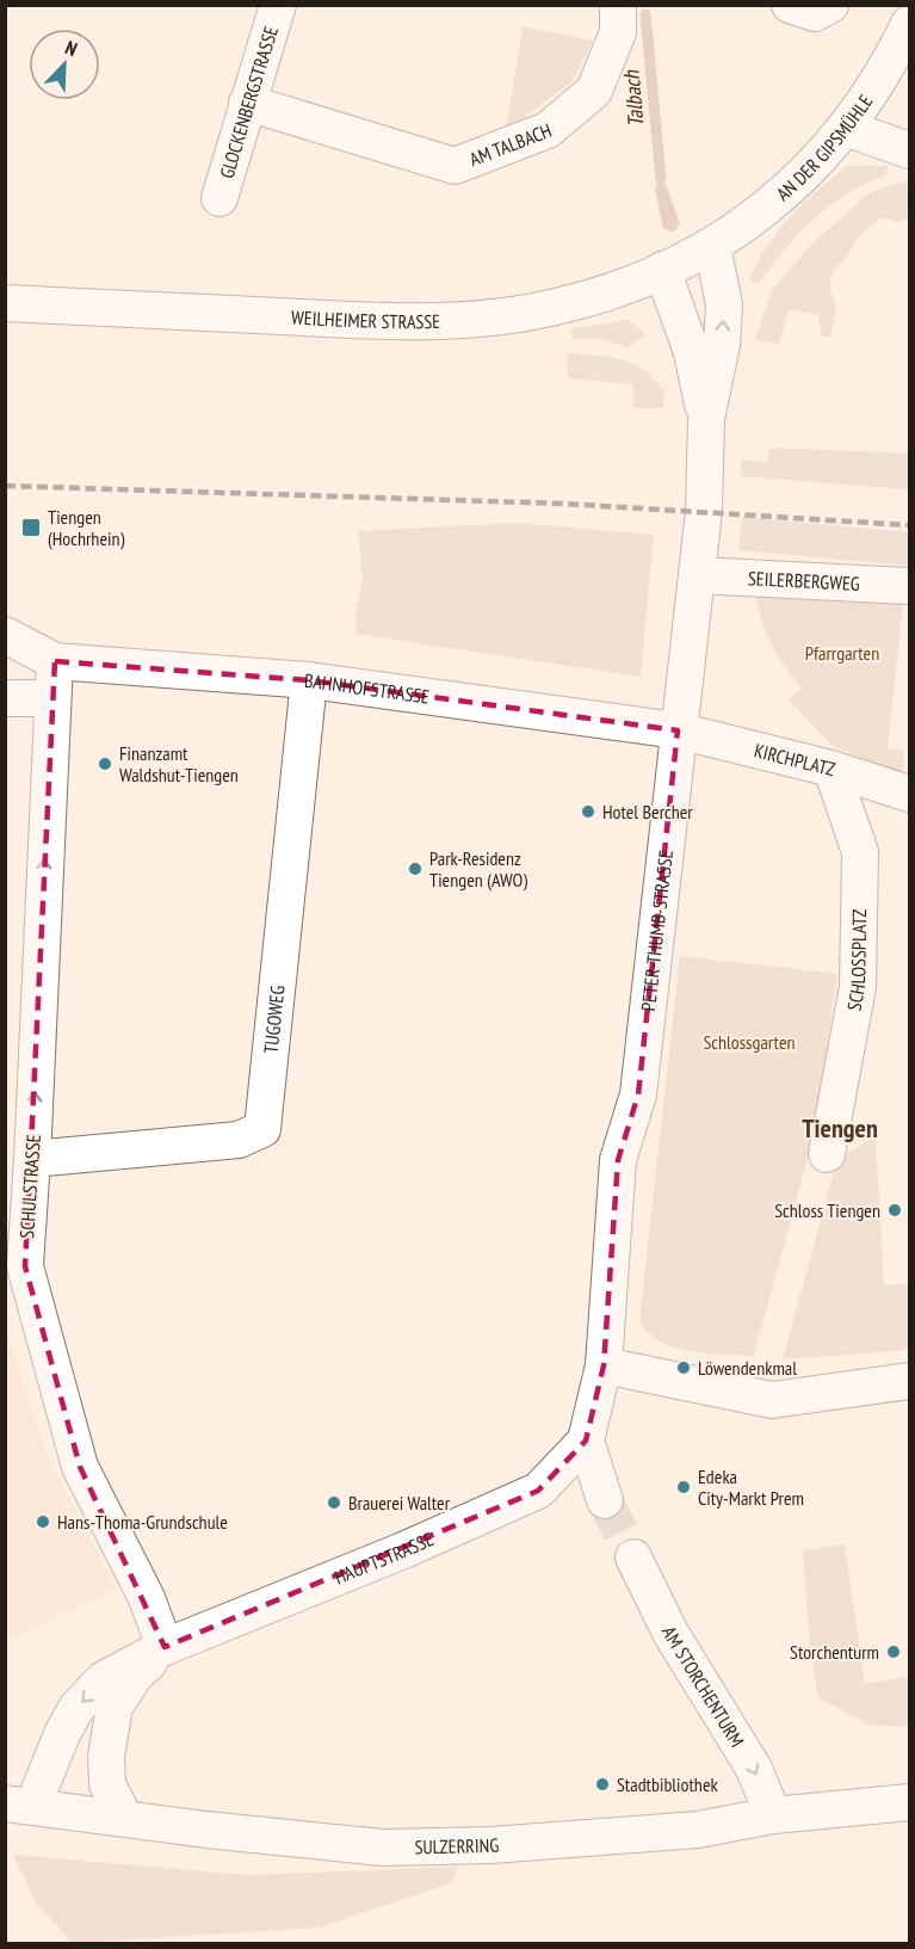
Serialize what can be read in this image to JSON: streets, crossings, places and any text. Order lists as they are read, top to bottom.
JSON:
{
  "streets": {
    "street": [
      "GLOCKENBERGSTRASSE",
      "AM TALBACH",
      "AN DER GIPSMÜHLE",
      "WEILHEIMER STRASSE",
      "SEILERBERGWEG",
      "BAHNHOFSTRASSE",
      "KIRCHPLATZ",
      "PETER-THUMB-STRASSE",
      "SCHLOSSPLATZ",
      "TUGOWEG",
      "SCHULSTRASSE",
      "HAUPTSTRASSE",
      "AM STORCHENTURM",
      "SULZERRING"
    ]
  },
  "crossings": [
    ["GLOCKENBERGSTRASSE", "AM TALBACH"],
    ["AN DER GIPSMÜHLE", "WEILHEIMER STRASSE"],
    ["AN DER GIPSMÜHLE", "PETER-THUMB-STRASSE"],
    ["WEILHEIMER STRASSE", "PETER-THUMB-STRASSE"],
    ["SEILERBERGWEG", "PETER-THUMB-STRASSE"],
    ["BAHNHOFSTRASSE", "KIRCHPLATZ"],
    ["BAHNHOFSTRASSE", "PETER-THUMB-STRASSE"],
    ["BAHNHOFSTRASSE", "TUGOWEG"],
    ["KIRCHPLATZ", "PETER-THUMB-STRASSE"],
    ["KIRCHPLATZ", "SCHLOSSPLATZ"],
    ["PETER-THUMB-STRASSE", "HAUPTSTRASSE"],
    ["TUGOWEG", "SCHULSTRASSE"],
    ["SCHULSTRASSE", "HAUPTSTRASSE"],
    ["HAUPTSTRASSE", "SULZERRING"],
    ["AM STORCHENTURM", "SULZERRING"]
  ],
  "one_way": ["SCHULSTRASSE", "AM STORCHENTURM"],
  "districts": ["Tiengen"],
  "water": ["Talbach"],
  "parks": ["Pfarrgarten", "Schlossgarten"],
  "places": {
    "transit": ["Tiengen (Hochrhein)"],
    "other": [
      "Finanzamt Waldshut-Tiengen",
      "Hotel Bercher",
      "Park-Residenz Tiengen (AWO)",
      "Schloss Tiengen",
      "Löwendenkmal",
      "Edeka City-Markt Prem",
      "Brauerei Walter",
      "Hans-Thoma-Grundschule",
      "Storchenturm",
      "Stadtbibliothek"
    ]
  },
  "north": "top right"
}
